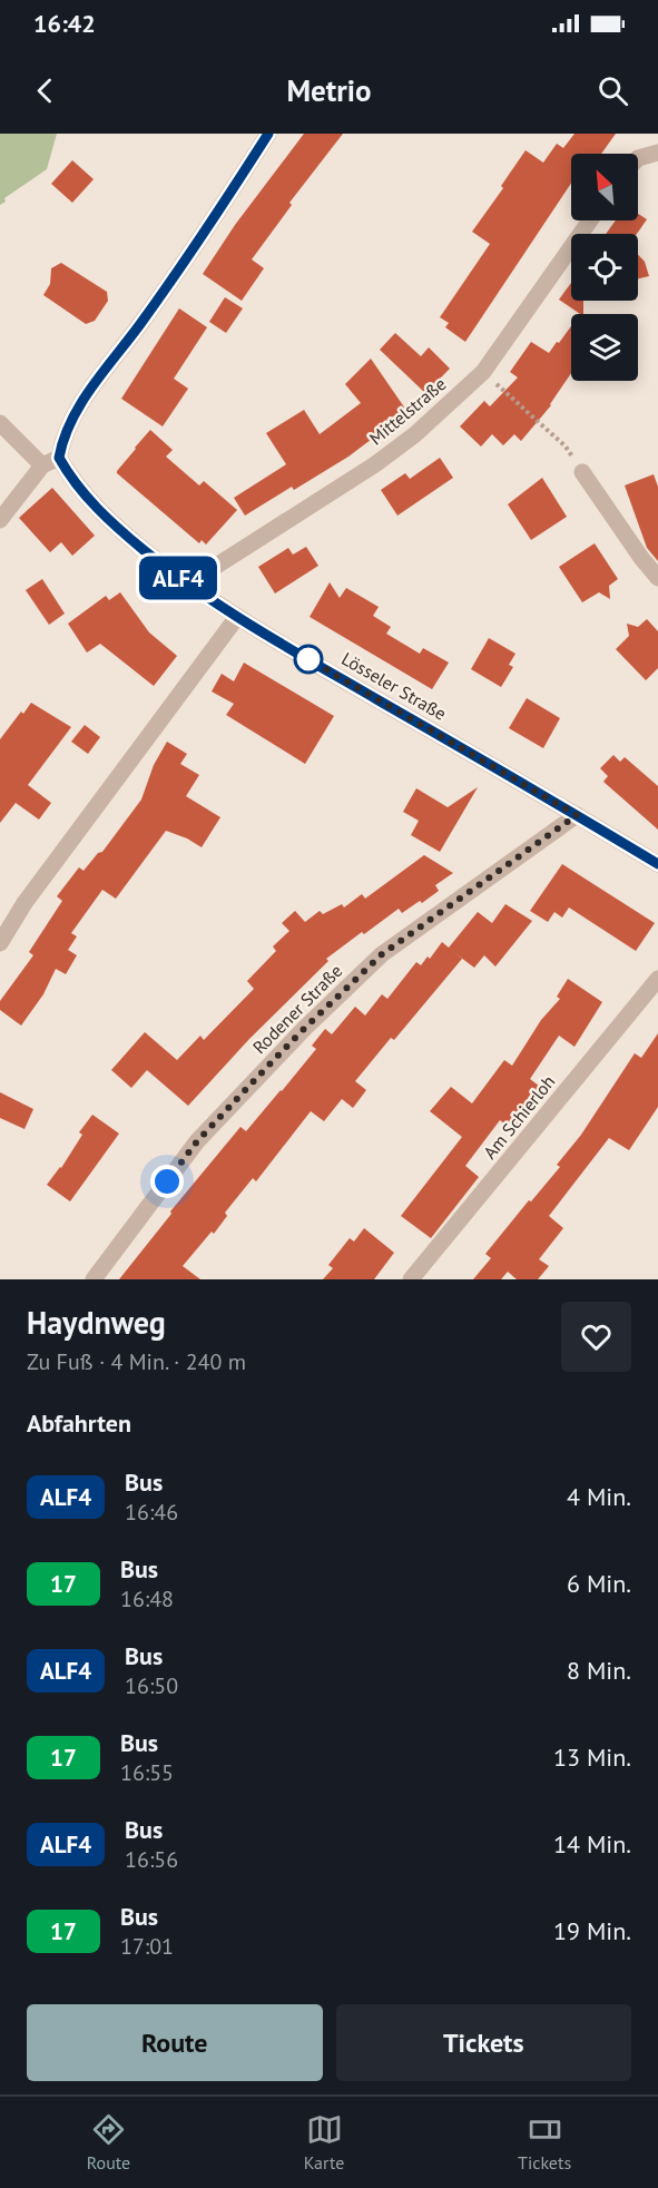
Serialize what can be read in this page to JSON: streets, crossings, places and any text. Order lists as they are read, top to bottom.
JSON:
{
  "streets": {
    "street": [
      "Mittelstraße",
      "Lösseler Straße",
      "Rodener Straße",
      "Am Schierloh"
    ]
  },
  "crossings": [
    ["Mittelstraße", "Lösseler Straße"],
    ["Lösseler Straße", "Rodener Straße"]
  ],
  "lines": ["bus line ALF4"],
  "north": "top left",
  "page": {
    "status": "16:42",
    "header": "Metrio",
    "on_map": "ALF4",
    "heading": [
      ["Haydnweg", "Zu Fuß · 4 Min. · 240 m"],
      "Abfahrten"
    ],
    "list": [
      {
        "mark": "ALF4",
        "name": "Bus",
        "note": "16:46",
        "value": "4 Min."
      },
      {
        "mark": "17",
        "name": "Bus",
        "note": "16:48",
        "value": "6 Min."
      },
      {
        "mark": "ALF4",
        "name": "Bus",
        "note": "16:50",
        "value": "8 Min."
      },
      {
        "mark": "17",
        "name": "Bus",
        "note": "16:55",
        "value": "13 Min."
      },
      {
        "mark": "ALF4",
        "name": "Bus",
        "note": "16:56",
        "value": "14 Min."
      },
      {
        "mark": "17",
        "name": "Bus",
        "note": "17:01",
        "value": "19 Min."
      }
    ],
    "buttons": ["Route", "Tickets"],
    "tabs": ["Route", "Karte", "Tickets"]
  }
}
